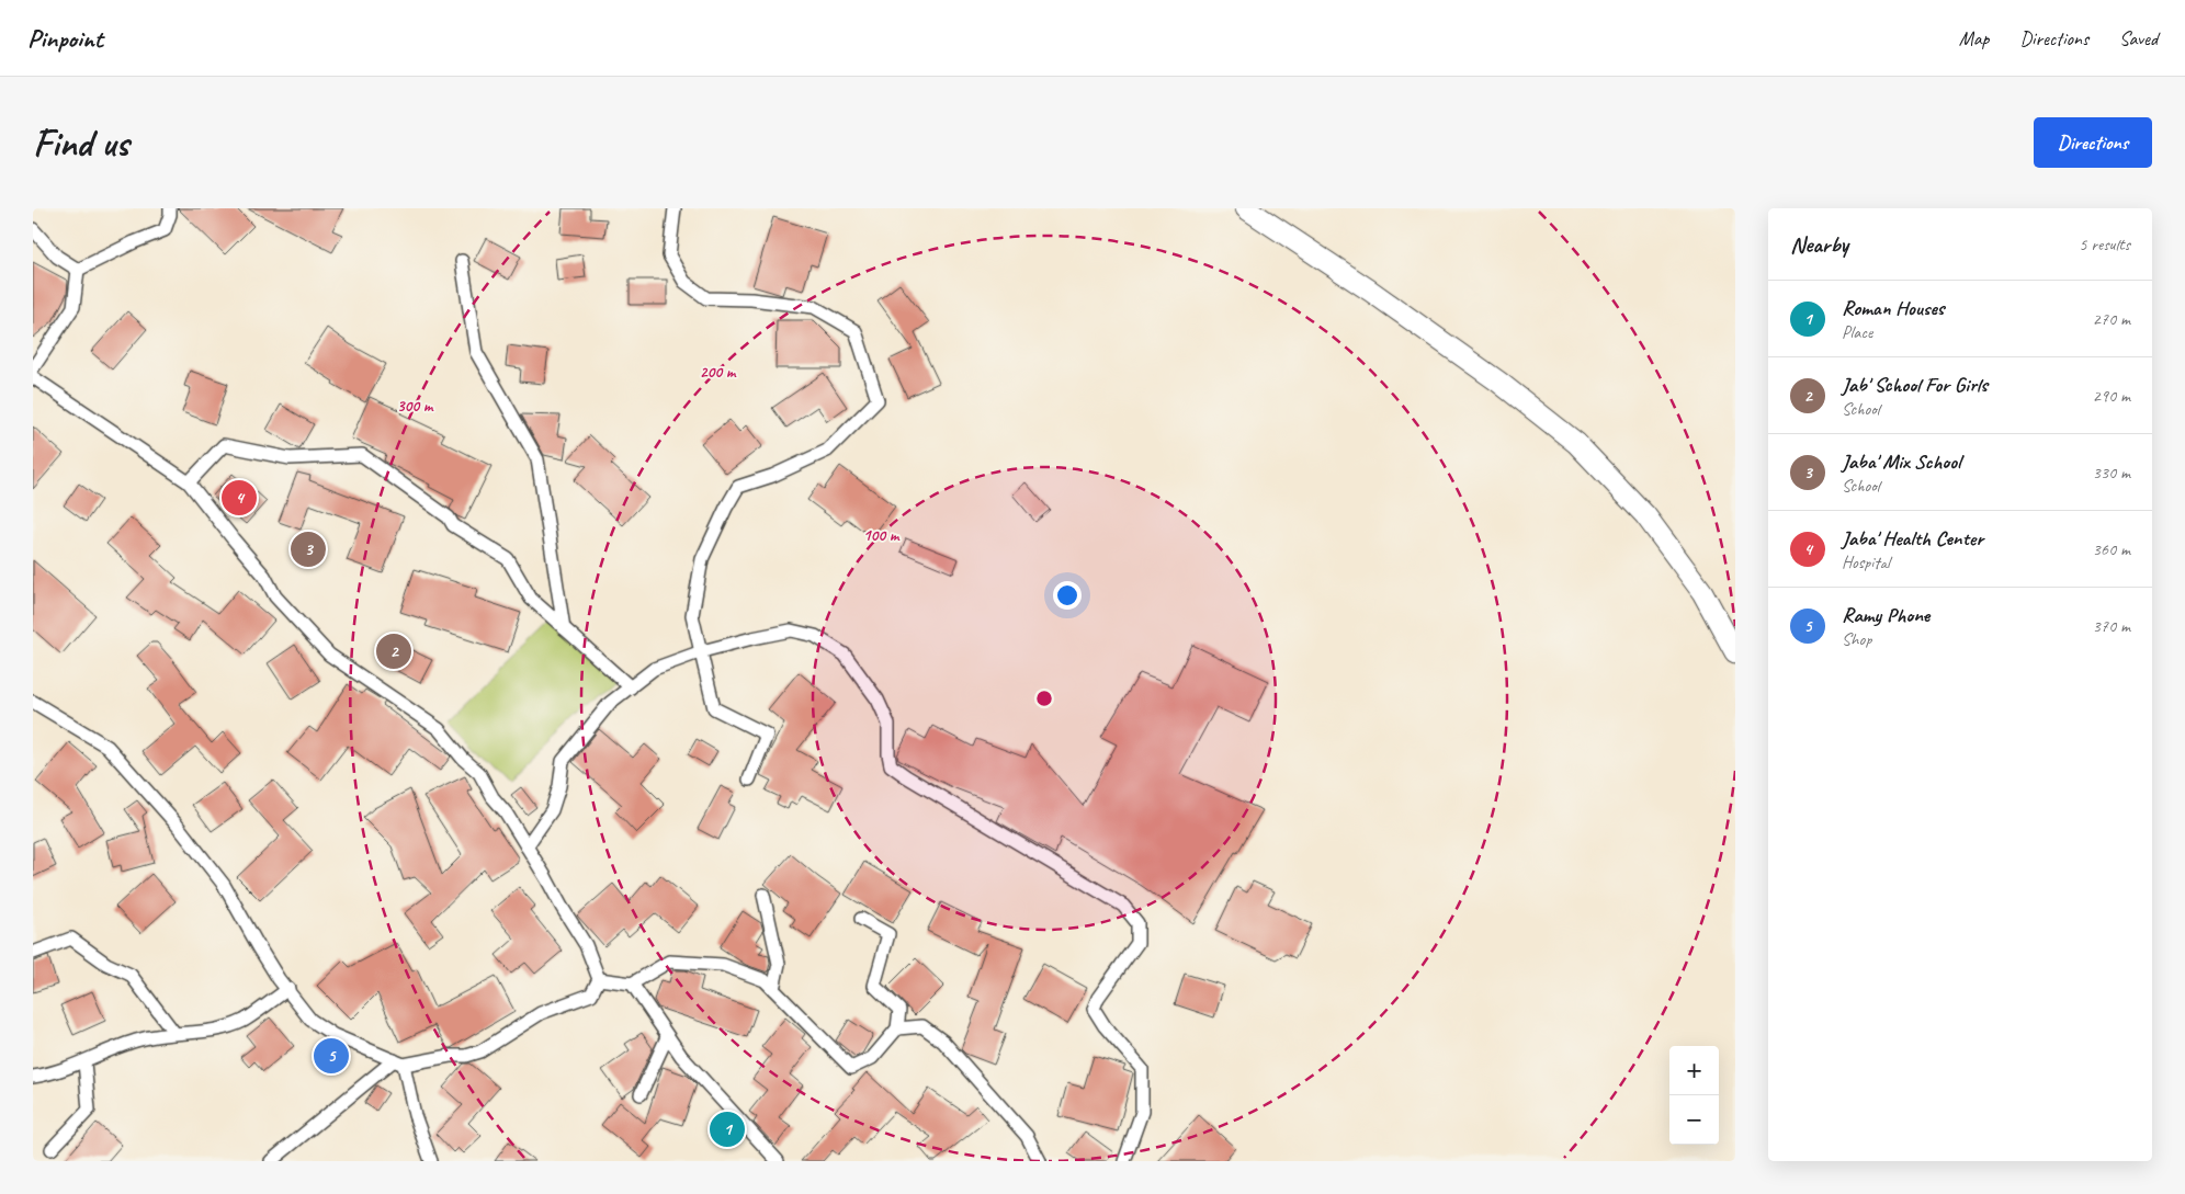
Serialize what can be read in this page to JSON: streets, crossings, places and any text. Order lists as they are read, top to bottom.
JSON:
{
  "page": {
    "header": "Pinpoint",
    "nav": ["Map", "Directions", "Saved"],
    "buttons": "Directions",
    "title": "Find us",
    "heading": ["Nearby", "5 results"],
    "list": [
      {
        "mark": "1",
        "name": "Roman Houses",
        "note": "Place",
        "value": "270 m"
      },
      {
        "mark": "2",
        "name": "Jab' School For Girls",
        "note": "School",
        "value": "290 m"
      },
      {
        "mark": "3",
        "name": "Jaba' Mix School",
        "note": "School",
        "value": "330 m"
      },
      {
        "mark": "4",
        "name": "Jaba' Health Center",
        "note": "Hospital",
        "value": "360 m"
      },
      {
        "mark": "5",
        "name": "Ramy Phone",
        "note": "Shop",
        "value": "370 m"
      }
    ],
    "pins": [
      "4",
      "3",
      "2",
      "5",
      "1"
    ],
    "map_buttons": ["+", "−"]
  },
  "rings": ["200 m", "300 m", "100 m"]
}
